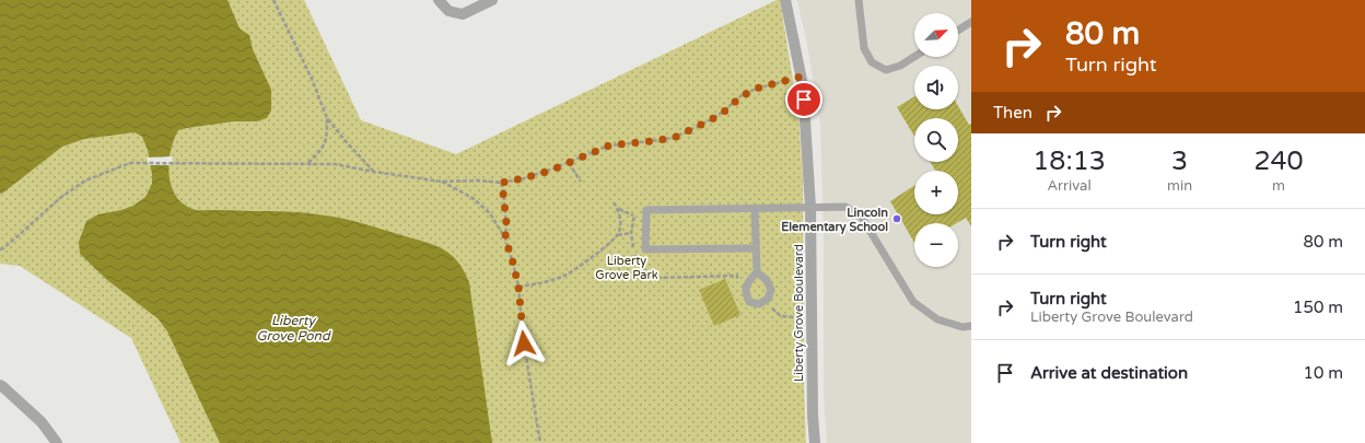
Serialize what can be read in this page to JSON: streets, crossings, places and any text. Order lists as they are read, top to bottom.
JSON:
{
  "streets": {
    "street": ["Liberty Grove Boulevard"]
  },
  "water": ["Liberty Grove Pond"],
  "parks": ["Liberty Grove Park"],
  "places": ["Lincoln Elementary School"],
  "north": "top right",
  "page": {
    "turn": ["80 m", "Turn right"],
    "map_buttons": ["+", "−"],
    "then": "Then",
    "eta": [
      "18:13",
      "Arrival",
      "3",
      "min",
      "240",
      "m"
    ],
    "list": [
      {
        "name": "Turn right",
        "value": "80 m"
      },
      {
        "name": "Turn right",
        "note": "Liberty Grove Boulevard",
        "value": "150 m"
      },
      {
        "name": "Arrive at destination",
        "value": "10 m"
      }
    ]
  }
}
